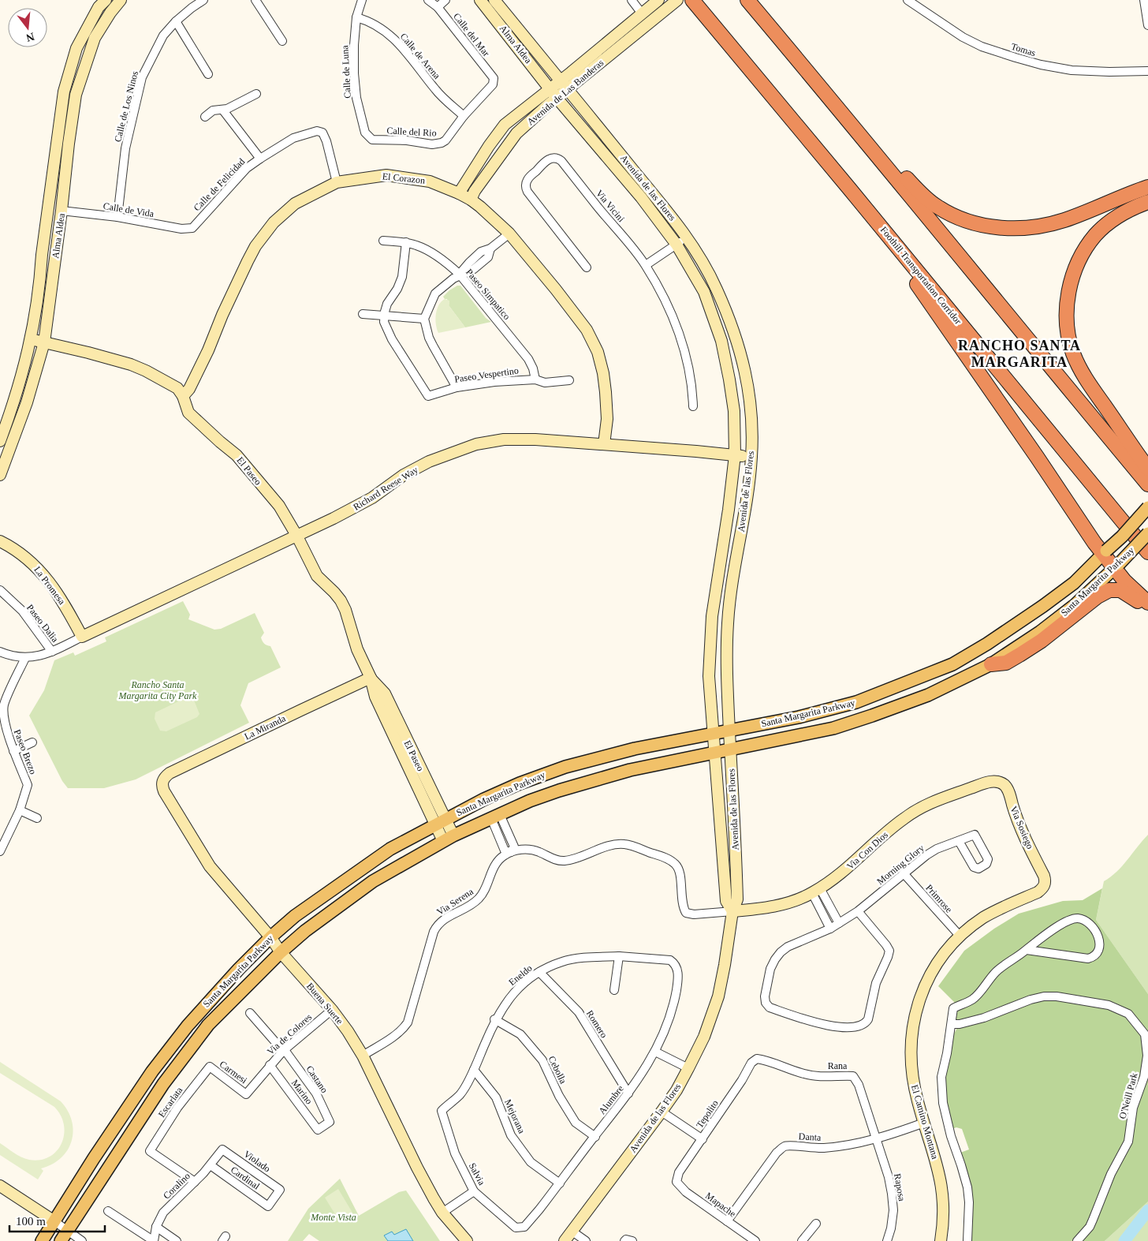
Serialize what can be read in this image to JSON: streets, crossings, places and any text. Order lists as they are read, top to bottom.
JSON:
{
  "streets": {
    "highway": ["Foothill Transportation Corridor"],
    "main road": ["Santa Margarita Parkway"],
    "street": [
      "Calle del Mar",
      "Alma Aldea",
      "Tomas",
      "Calle de Arena",
      "Calle de Luna",
      "Avenida de Las Banderas",
      "Calle de Los Ninos",
      "Calle del Rio",
      "El Corazon",
      "Calle de Felicidad",
      "Avenida de las Flores",
      "Via Vicini",
      "Calle de Vida",
      "Paseo Simpatico",
      "Paseo Vespertino",
      "El Paseo",
      "Richard Reese Way",
      "La Promesa",
      "Paseo Dalia",
      "La Miranda",
      "Paseo Brezo",
      "Via Sosiego",
      "Via Con Dios",
      "Morning Glory",
      "Primrose",
      "Via Serena",
      "Eneldo",
      "Buena Suerte",
      "Romero",
      "Via de Colores",
      "Rana",
      "Cebolla",
      "Carmesi",
      "Castano",
      "Marino",
      "O'Neill Park",
      "Alumbre",
      "Escarlata",
      "Tepolito",
      "Mejorana",
      "El Camino Montana",
      "Danta",
      "Violado",
      "Salvia",
      "Cardinal",
      "Coralino",
      "Raposa",
      "Mapache"
    ]
  },
  "crossings": [
    ["Calle del Mar", "Calle del Rio"],
    ["Alma Aldea", "Avenida de Las Banderas"],
    ["Alma Aldea", "Avenida de las Flores"],
    ["Alma Aldea", "Calle de Vida"],
    ["Alma Aldea", "El Paseo"],
    ["Calle de Arena", "Calle de Luna"],
    ["Calle de Arena", "Calle del Rio"],
    ["Calle de Luna", "Calle del Rio"],
    ["Avenida de Las Banderas", "El Corazon"],
    ["Avenida de Las Banderas", "Avenida de las Flores"],
    ["Calle de Los Ninos", "Calle de Vida"],
    ["El Corazon", "Calle de Felicidad"],
    ["El Corazon", "El Paseo"],
    ["El Corazon", "Richard Reese Way"],
    ["Calle de Felicidad", "Calle de Vida"],
    ["Avenida de las Flores", "Richard Reese Way"],
    ["Avenida de las Flores", "Santa Margarita Parkway"],
    ["Avenida de las Flores", "Via Con Dios"],
    ["Paseo Simpatico", "Paseo Vespertino"],
    ["El Paseo", "Richard Reese Way"],
    ["El Paseo", "Santa Margarita Parkway"],
    ["El Paseo", "La Miranda"],
    ["Richard Reese Way", "La Promesa"],
    ["Santa Margarita Parkway", "Buena Suerte"],
    ["La Miranda", "Buena Suerte"],
    ["Via Sosiego", "Via Con Dios"],
    ["Via Sosiego", "El Camino Montana"],
    ["Morning Glory", "Primrose"],
    ["Primrose", "El Camino Montana"],
    ["Via Serena", "Buena Suerte"],
    ["Eneldo", "Romero"],
    ["Eneldo", "Cebolla"],
    ["Eneldo", "Alumbre"],
    ["Eneldo", "Mejorana"],
    ["Eneldo", "Salvia"],
    ["Buena Suerte", "Via de Colores"],
    ["Romero", "Alumbre"],
    ["Via de Colores", "Carmesi"],
    ["Via de Colores", "Castano"],
    ["Via de Colores", "Marino"],
    ["Rana", "Tepolito"],
    ["Rana", "Danta"],
    ["Rana", "Raposa"],
    ["Cebolla", "Alumbre"],
    ["Carmesi", "Escarlata"],
    ["Castano", "Marino"],
    ["Alumbre", "Mejorana"],
    ["Alumbre", "Salvia"],
    ["Escarlata", "Coralino"],
    ["Tepolito", "Mapache"],
    ["El Camino Montana", "Danta"],
    ["Danta", "Raposa"],
    ["Danta", "Mapache"],
    ["Violado", "Cardinal"],
    ["Violado", "Coralino"],
    ["Cardinal", "Coralino"]
  ],
  "districts": ["RANCHO SANTA MARGARITA"],
  "parks": ["Rancho Santa Margarita City Park", "Monte Vista"],
  "scale_bar": "100 m",
  "north": "bottom"
}
